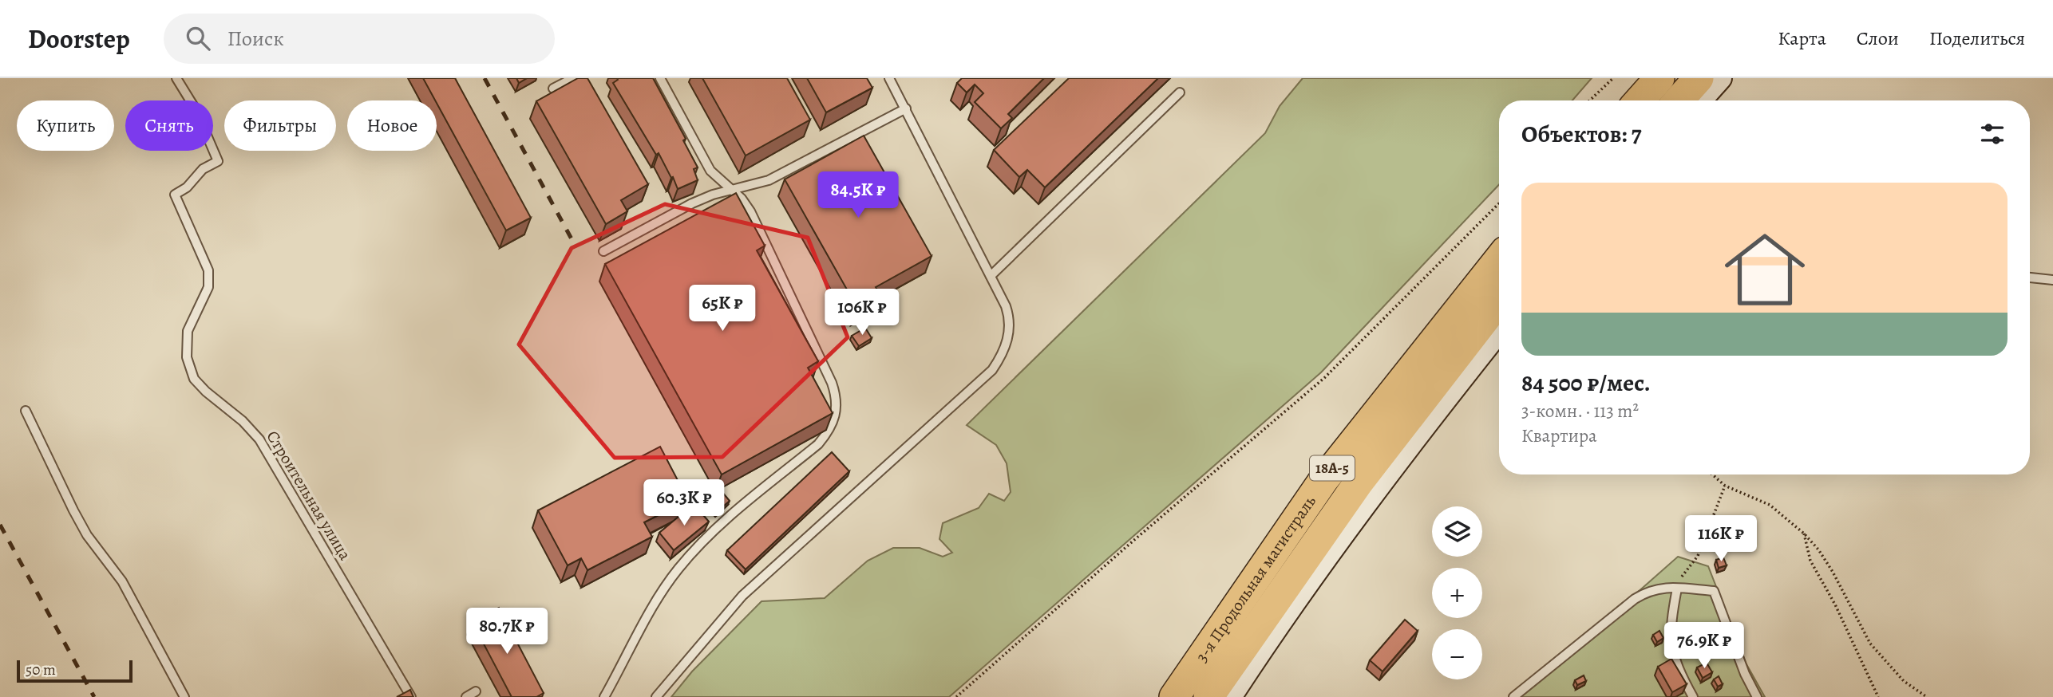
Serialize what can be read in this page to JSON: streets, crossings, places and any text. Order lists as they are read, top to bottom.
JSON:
{
  "streets": {
    "highway": ["18А-5", "3-я Продольная магистраль"],
    "lane": ["Строительная улица"]
  },
  "scale_bar": "50 m",
  "page": {
    "header": "Doorstep",
    "search": "Поиск",
    "nav": ["Карта", "Слои", "Поделиться"],
    "chip": [
      "Купить",
      "Снять",
      "Фильтры",
      "Новое"
    ],
    "heading": "Объектов: 7",
    "list": [
      {
        "name": "84 500 ₽/мес.",
        "note": "3-комн. · 113 m² · Квартира"
      }
    ],
    "price": [
      "84.5K ₽",
      "65K ₽",
      "106K ₽",
      "60.3K ₽",
      "116K ₽",
      "80.7K ₽",
      "76.9K ₽"
    ],
    "map_buttons": ["+", "−"],
    "scale": "50 m"
  }
}
